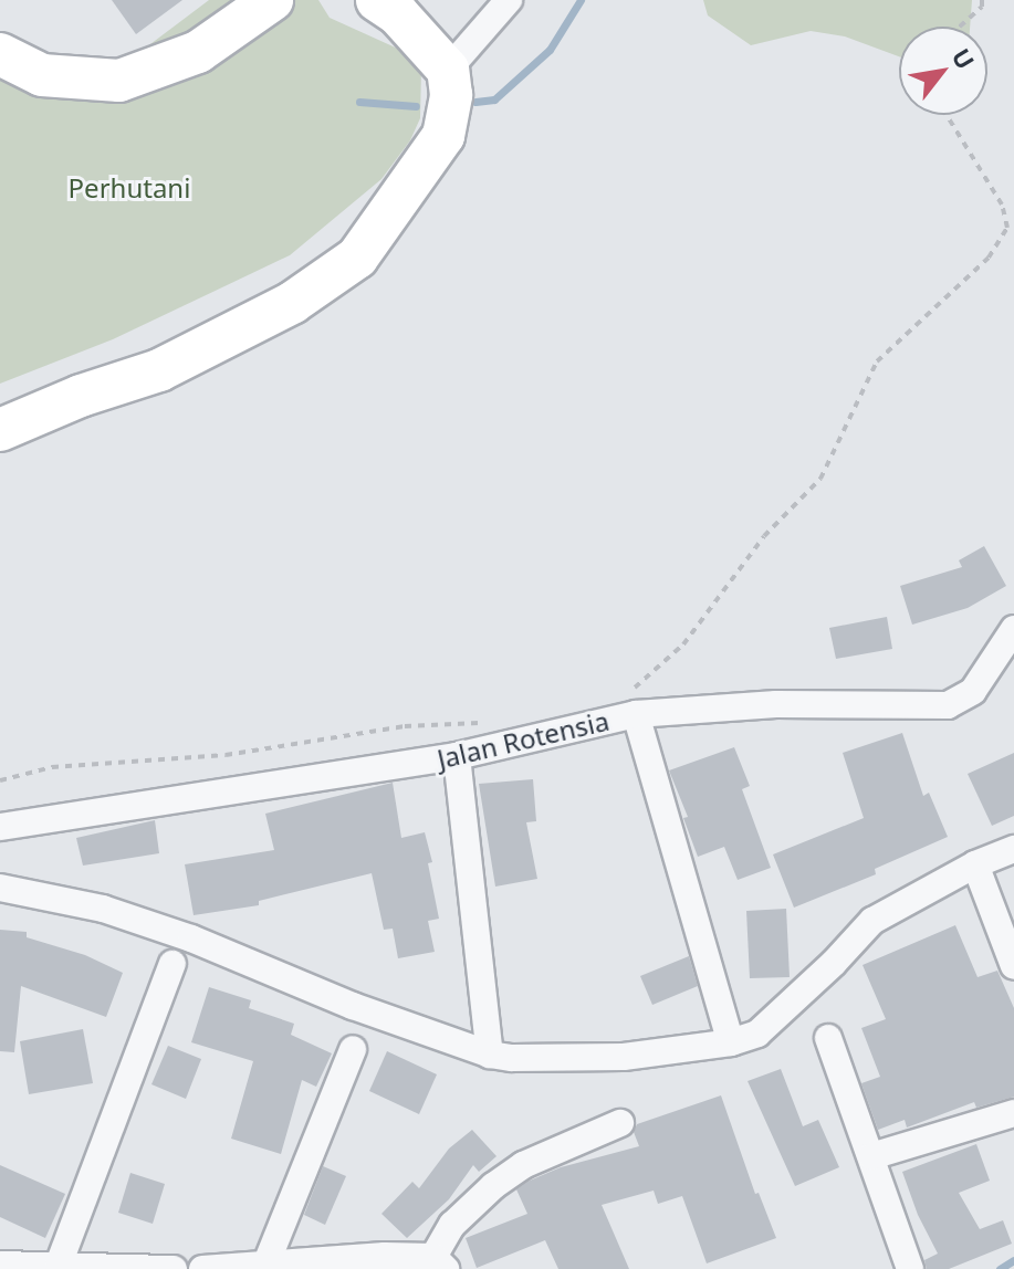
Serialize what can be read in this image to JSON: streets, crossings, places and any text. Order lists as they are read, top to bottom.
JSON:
{
  "streets": {
    "street": ["Jalan Rotensia"]
  },
  "parks": ["Perhutani"],
  "north": "top right"
}
